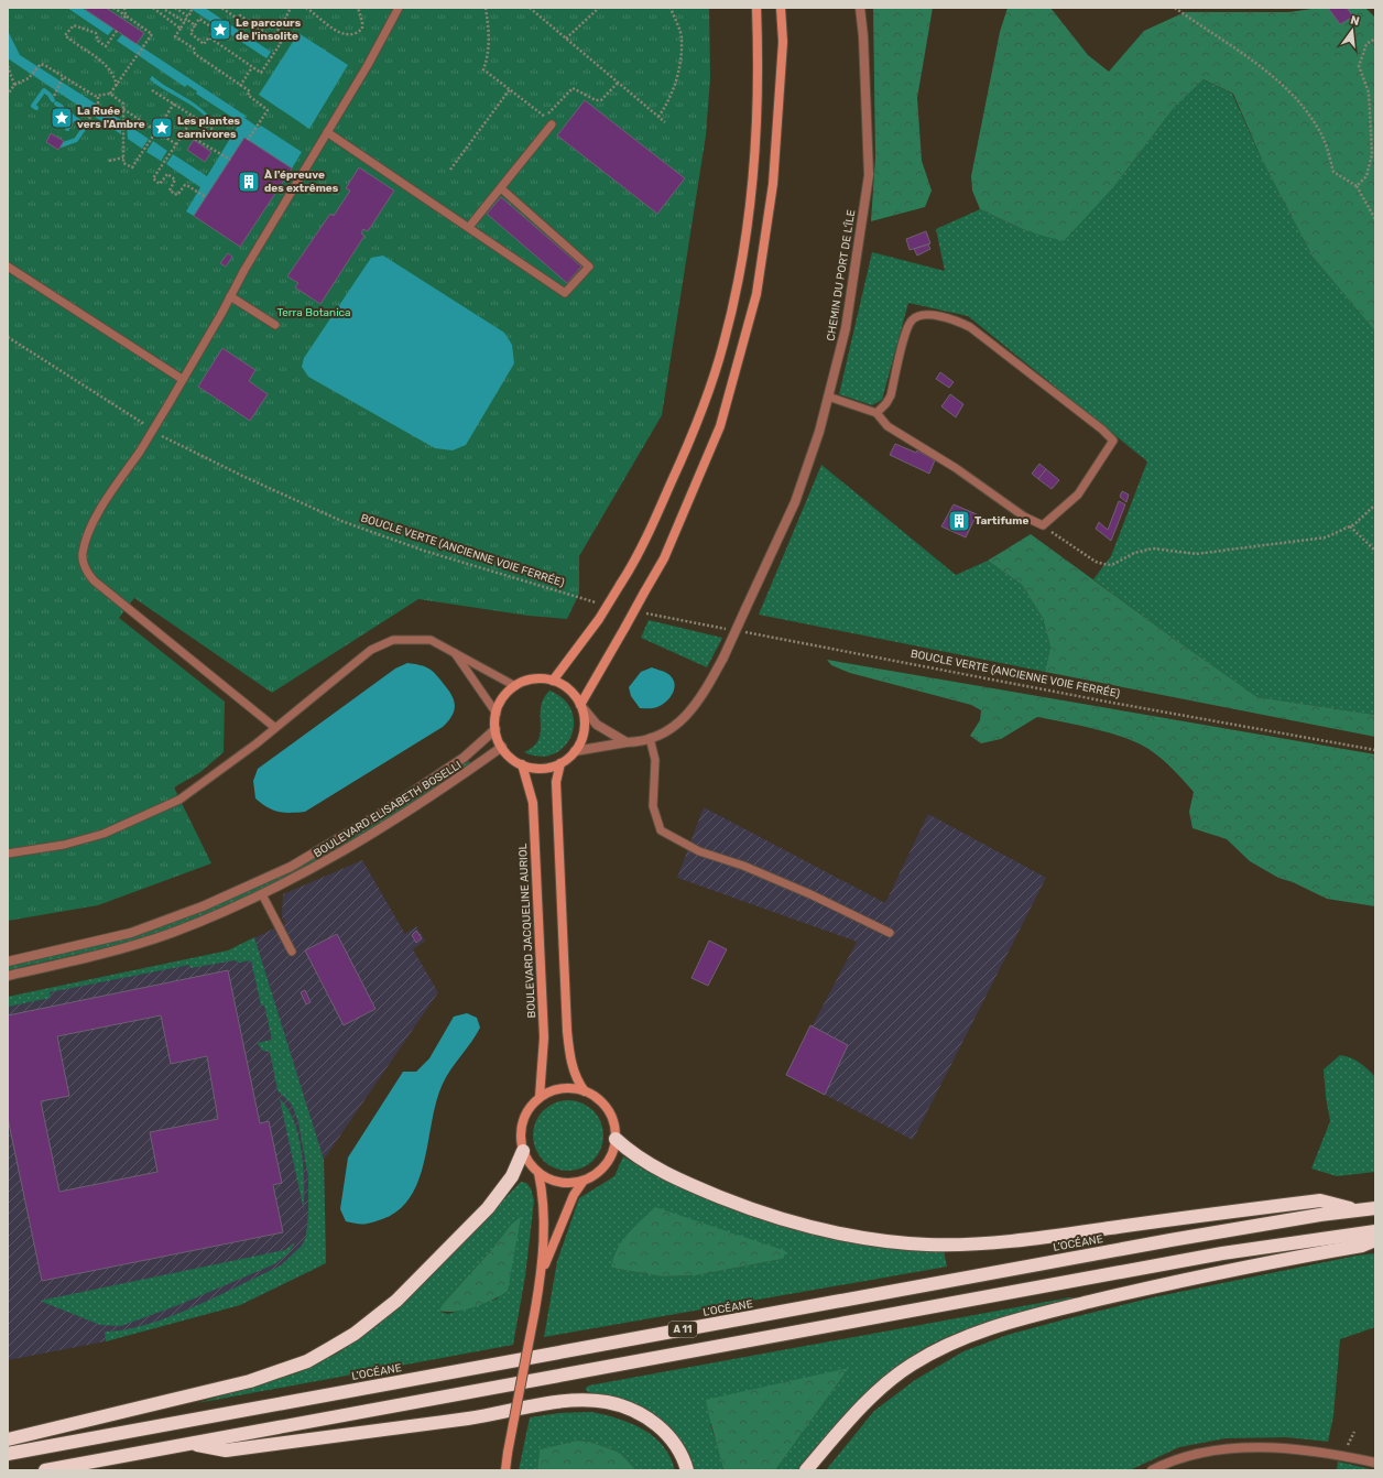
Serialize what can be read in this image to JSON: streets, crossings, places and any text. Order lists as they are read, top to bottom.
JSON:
{
  "streets": {
    "highway": ["L’OCÉANE", "A 11"],
    "main road": ["BOULEVARD JACQUELINE AURIOL"],
    "street": ["CHEMIN DU PORT DE L'ÎLE", "BOULEVARD ELISABETH BOSELLI"],
    "path": ["BOUCLE VERTE (ANCIENNE VOIE FERRÉE)"]
  },
  "crossings": [
    ["CHEMIN DU PORT DE L'ÎLE", "BOULEVARD ELISABETH BOSELLI"],
    ["CHEMIN DU PORT DE L'ÎLE", "BOULEVARD JACQUELINE AURIOL"],
    ["BOULEVARD ELISABETH BOSELLI", "BOULEVARD JACQUELINE AURIOL"]
  ],
  "parks": ["Terra Botanica"],
  "places": {
    "place": ["Le parcours de l'insolite", "La Ruée vers l'Ambre", "Les plantes carnivores"],
    "building": ["À l'épreuve des extrêmes", "Tartifume"]
  },
  "north": "top"
}
